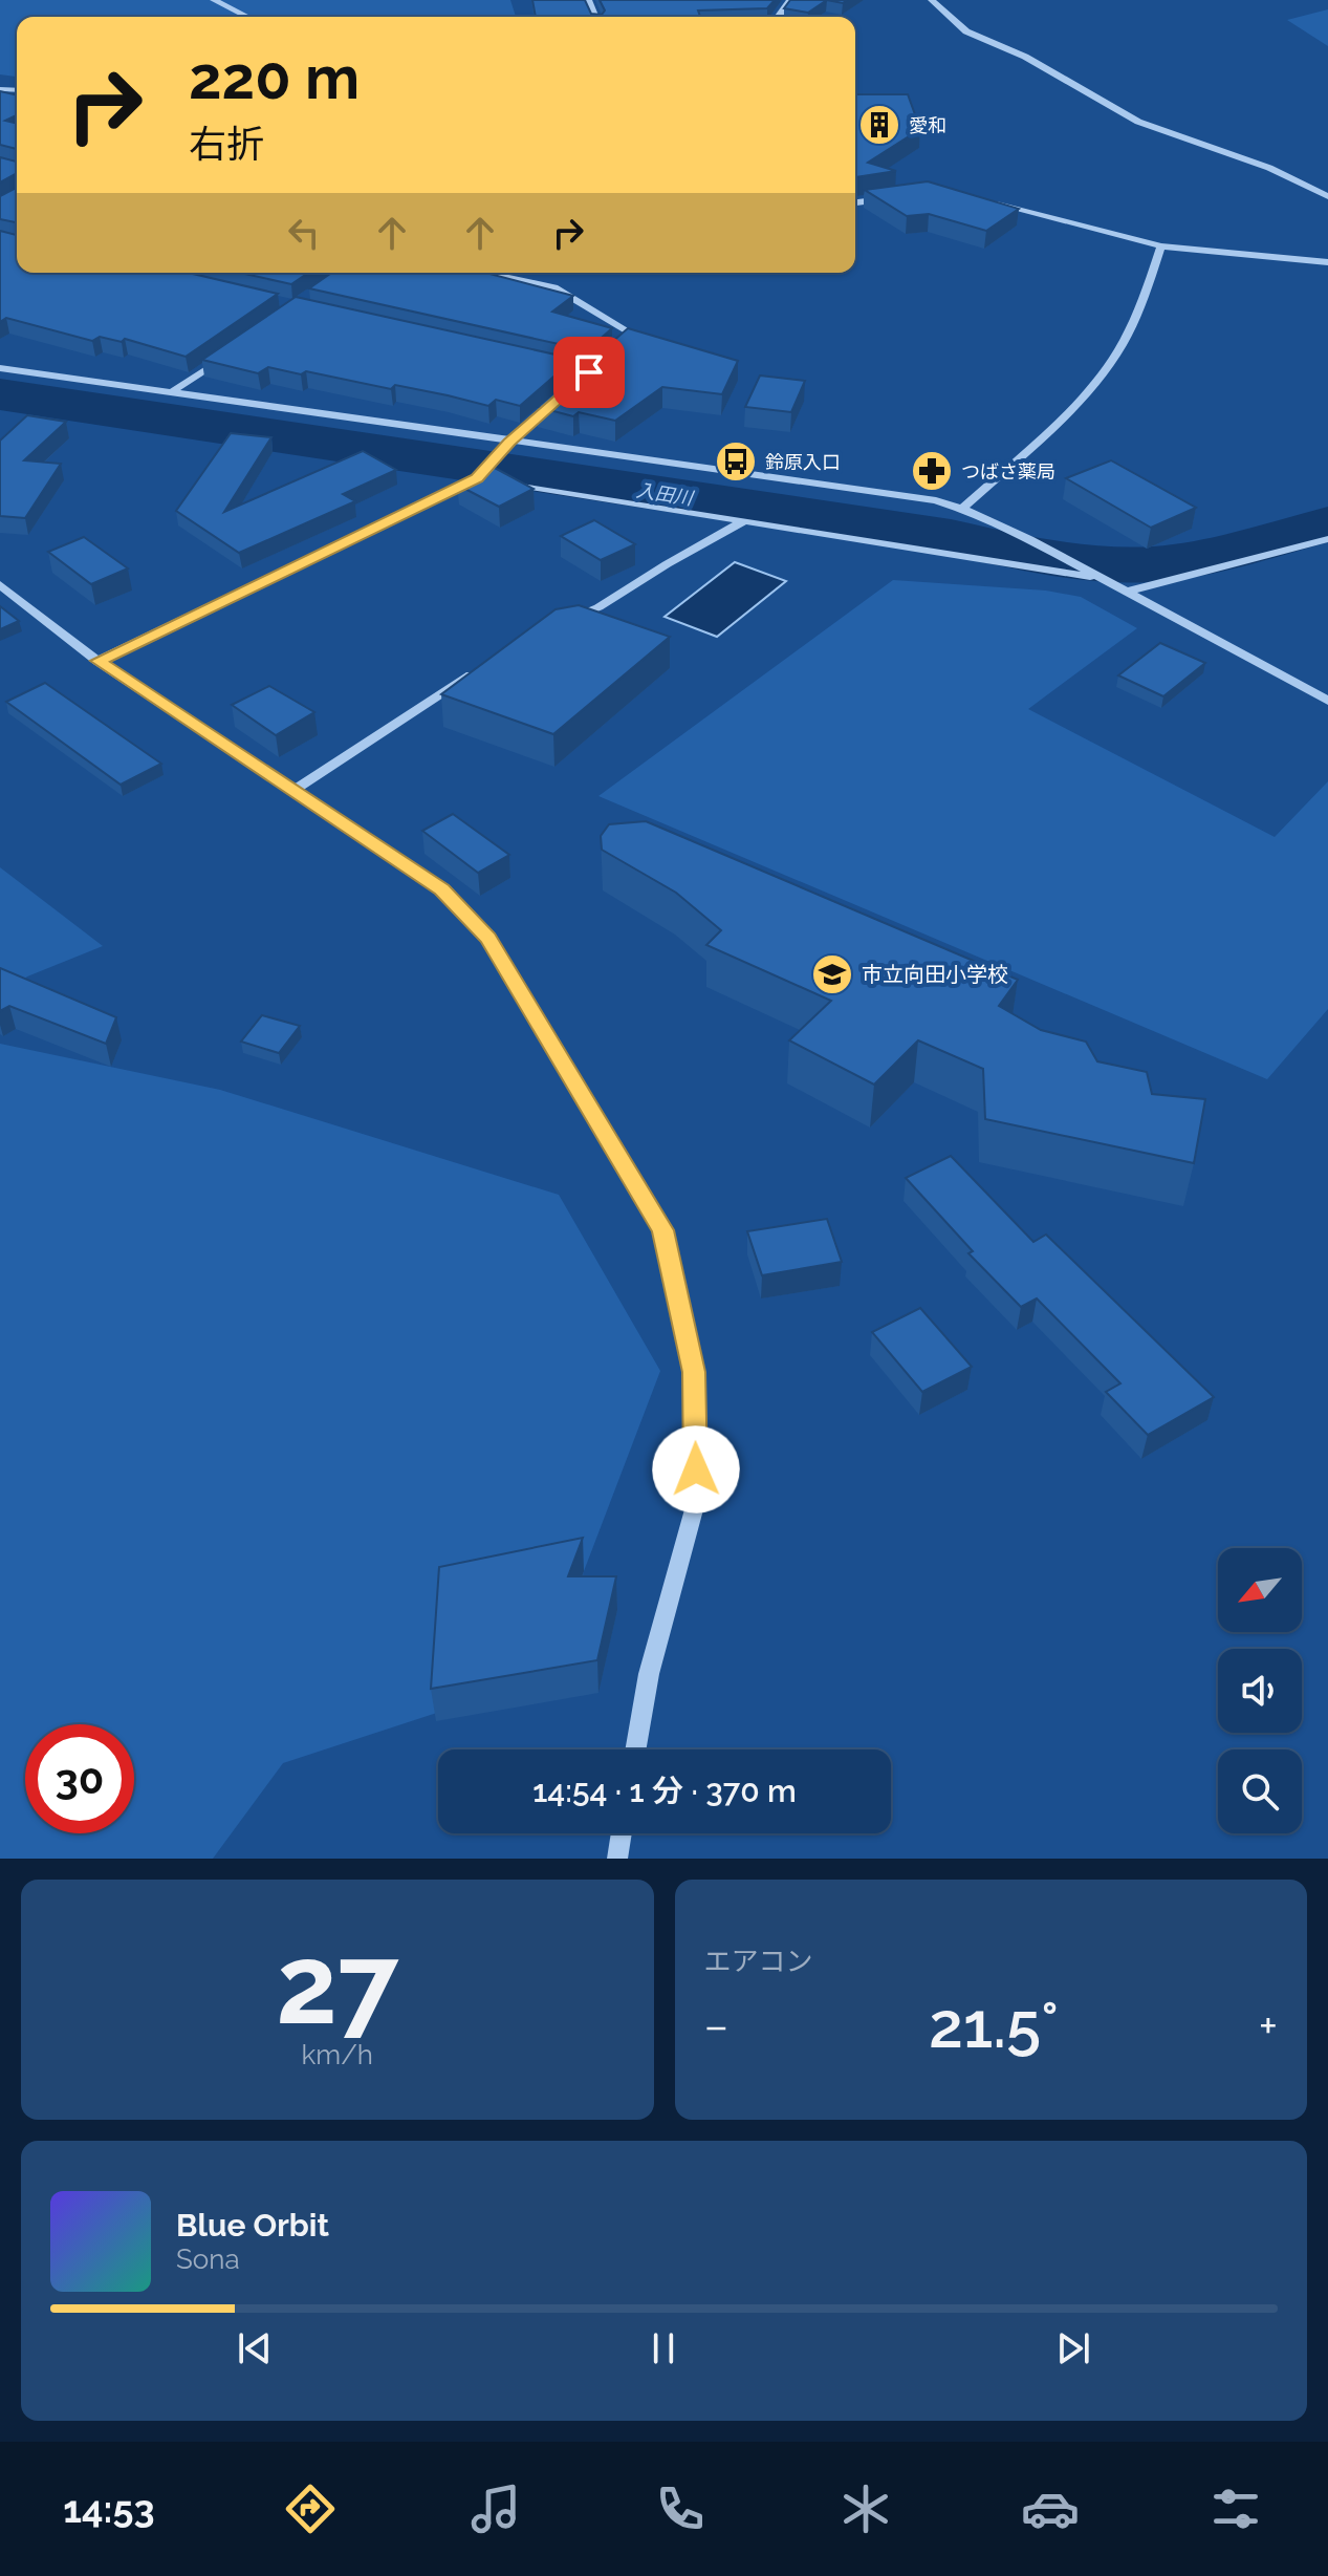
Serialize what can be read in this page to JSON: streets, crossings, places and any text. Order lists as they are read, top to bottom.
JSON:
{
  "water": ["入田川"],
  "places": {
    "building": ["愛和"],
    "bus stop": ["鈴原入口"],
    "pharmacy": ["つばさ薬局"],
    "school or university": ["市立向田小学校"]
  },
  "north": "bottom left",
  "page": {
    "turn": ["220 m", "右折"],
    "limit": "30",
    "trip": "14:54 · 1 分 · 370 m",
    "tile": [
      ["27", "km/h"],
      "エアコン"
    ],
    "heat": ["−", "21.5°", "+"],
    "song": ["Blue Orbit", "Sona"],
    "tabs": "14:53"
  }
}
